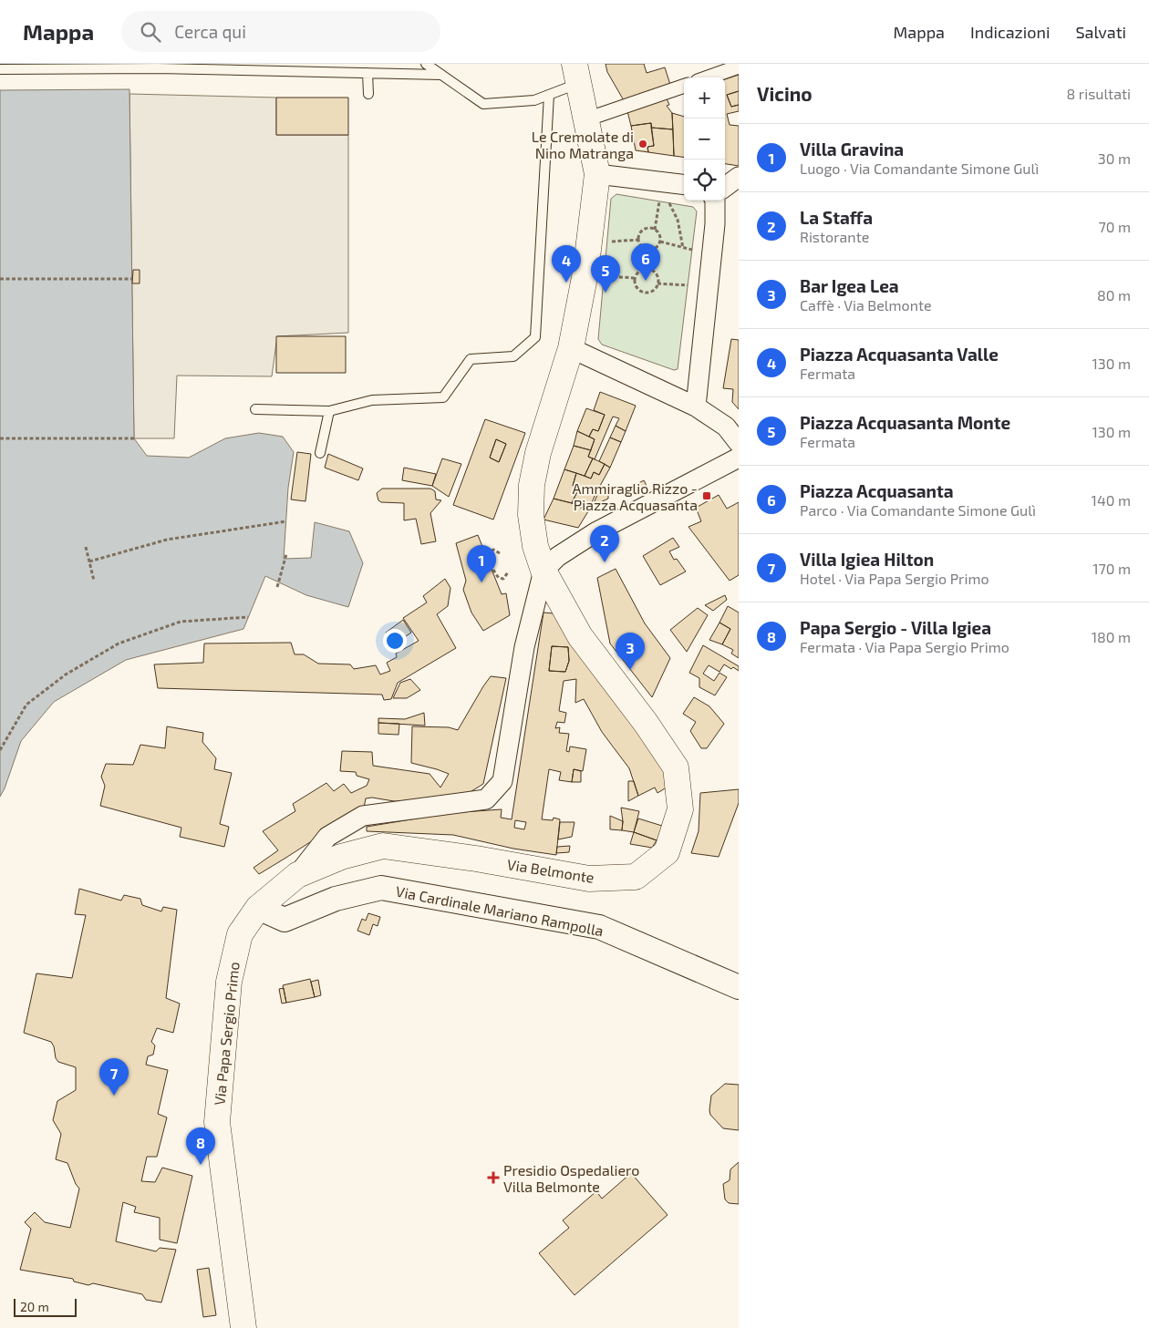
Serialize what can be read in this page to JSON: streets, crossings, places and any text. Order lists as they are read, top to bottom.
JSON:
{
  "streets": {
    "main road": ["Via Belmonte", "Via Papa Sergio Primo"],
    "street": ["Via Cardinale Mariano Rampolla"]
  },
  "crossings": [
    ["Via Belmonte", "Via Cardinale Mariano Rampolla"],
    ["Via Belmonte", "Via Papa Sergio Primo"],
    ["Via Cardinale Mariano Rampolla", "Via Papa Sergio Primo"]
  ],
  "places": {
    "other": ["Le Cremolate di Nino Matranga"],
    "transit": ["Ammiraglio Rizzo - Piazza Acquasanta"],
    "health": ["Presidio Ospedaliero Villa Belmonte"]
  },
  "scale_bar": "20 m",
  "page": {
    "header": "Mappa",
    "search": "Cerca qui",
    "nav": ["Mappa", "Indicazioni", "Salvati"],
    "heading": ["Vicino", "8 risultati"],
    "map_buttons": ["+", "−"],
    "list": [
      {
        "mark": "1",
        "name": "Villa Gravina",
        "note": "Luogo · Via Comandante Simone Gulì",
        "value": "30 m"
      },
      {
        "mark": "2",
        "name": "La Staffa",
        "note": "Ristorante",
        "value": "70 m"
      },
      {
        "mark": "3",
        "name": "Bar Igea Lea",
        "note": "Caffè · Via Belmonte",
        "value": "80 m"
      },
      {
        "mark": "4",
        "name": "Piazza Acquasanta Valle",
        "note": "Fermata",
        "value": "130 m"
      },
      {
        "mark": "5",
        "name": "Piazza Acquasanta Monte",
        "note": "Fermata",
        "value": "130 m"
      },
      {
        "mark": "6",
        "name": "Piazza Acquasanta",
        "note": "Parco · Via Comandante Simone Gulì",
        "value": "140 m"
      },
      {
        "mark": "7",
        "name": "Villa Igiea Hilton",
        "note": "Hotel · Via Papa Sergio Primo",
        "value": "170 m"
      },
      {
        "mark": "8",
        "name": "Papa Sergio - Villa Igiea",
        "note": "Fermata · Via Papa Sergio Primo",
        "value": "180 m"
      }
    ],
    "pins": [
      "6",
      "4",
      "5",
      "2",
      "1",
      "3",
      "7",
      "8"
    ],
    "scale": "20 m"
  }
}
